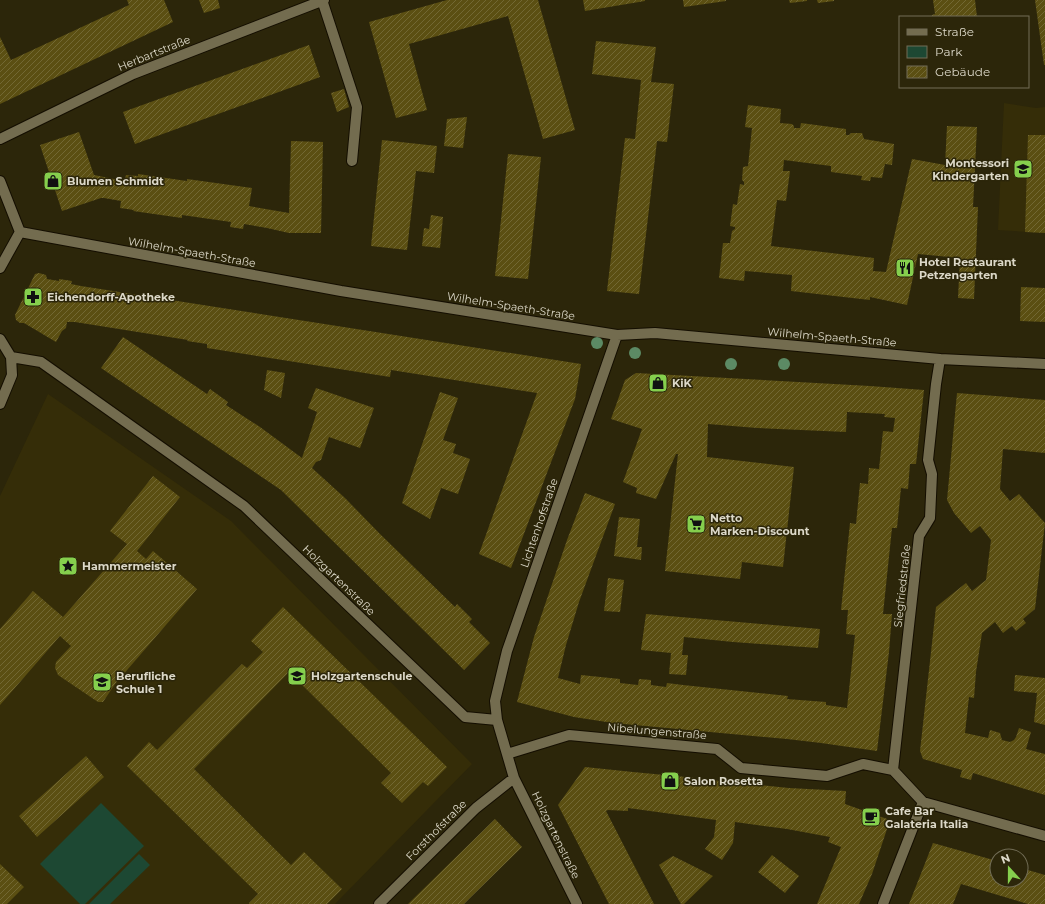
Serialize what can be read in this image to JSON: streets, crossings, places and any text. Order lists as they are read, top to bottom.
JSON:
{
  "streets": {
    "street": [
      "Herbartstraße",
      "Wilhelm-Spaeth-Straße",
      "Lichtenhofstraße",
      "Holzgartenstraße",
      "Siegfriedstraße",
      "Nibelungenstraße",
      "Forsthofstraße"
    ]
  },
  "crossings": [
    ["Wilhelm-Spaeth-Straße", "Lichtenhofstraße"],
    ["Wilhelm-Spaeth-Straße", "Siegfriedstraße"],
    ["Lichtenhofstraße", "Holzgartenstraße"],
    ["Holzgartenstraße", "Nibelungenstraße"],
    ["Holzgartenstraße", "Forsthofstraße"],
    ["Siegfriedstraße", "Nibelungenstraße"]
  ],
  "places": {
    "school or university": ["Montessori Kindergarten", "Holzgartenschule", "Berufliche Schule 1"],
    "shop": ["Blumen Schmidt", "KiK", "Salon Rosetta"],
    "restaurant": ["Hotel Restaurant Petzengarten"],
    "pharmacy": ["Eichendorff-Apotheke"],
    "supermarket": ["Netto Marken-Discount"],
    "place": ["Hammermeister"],
    "cafe": ["Cafe Bar Galateria Italia"]
  },
  "legend": ["Straße", "Park", "Gebäude"],
  "north": "top"
}
